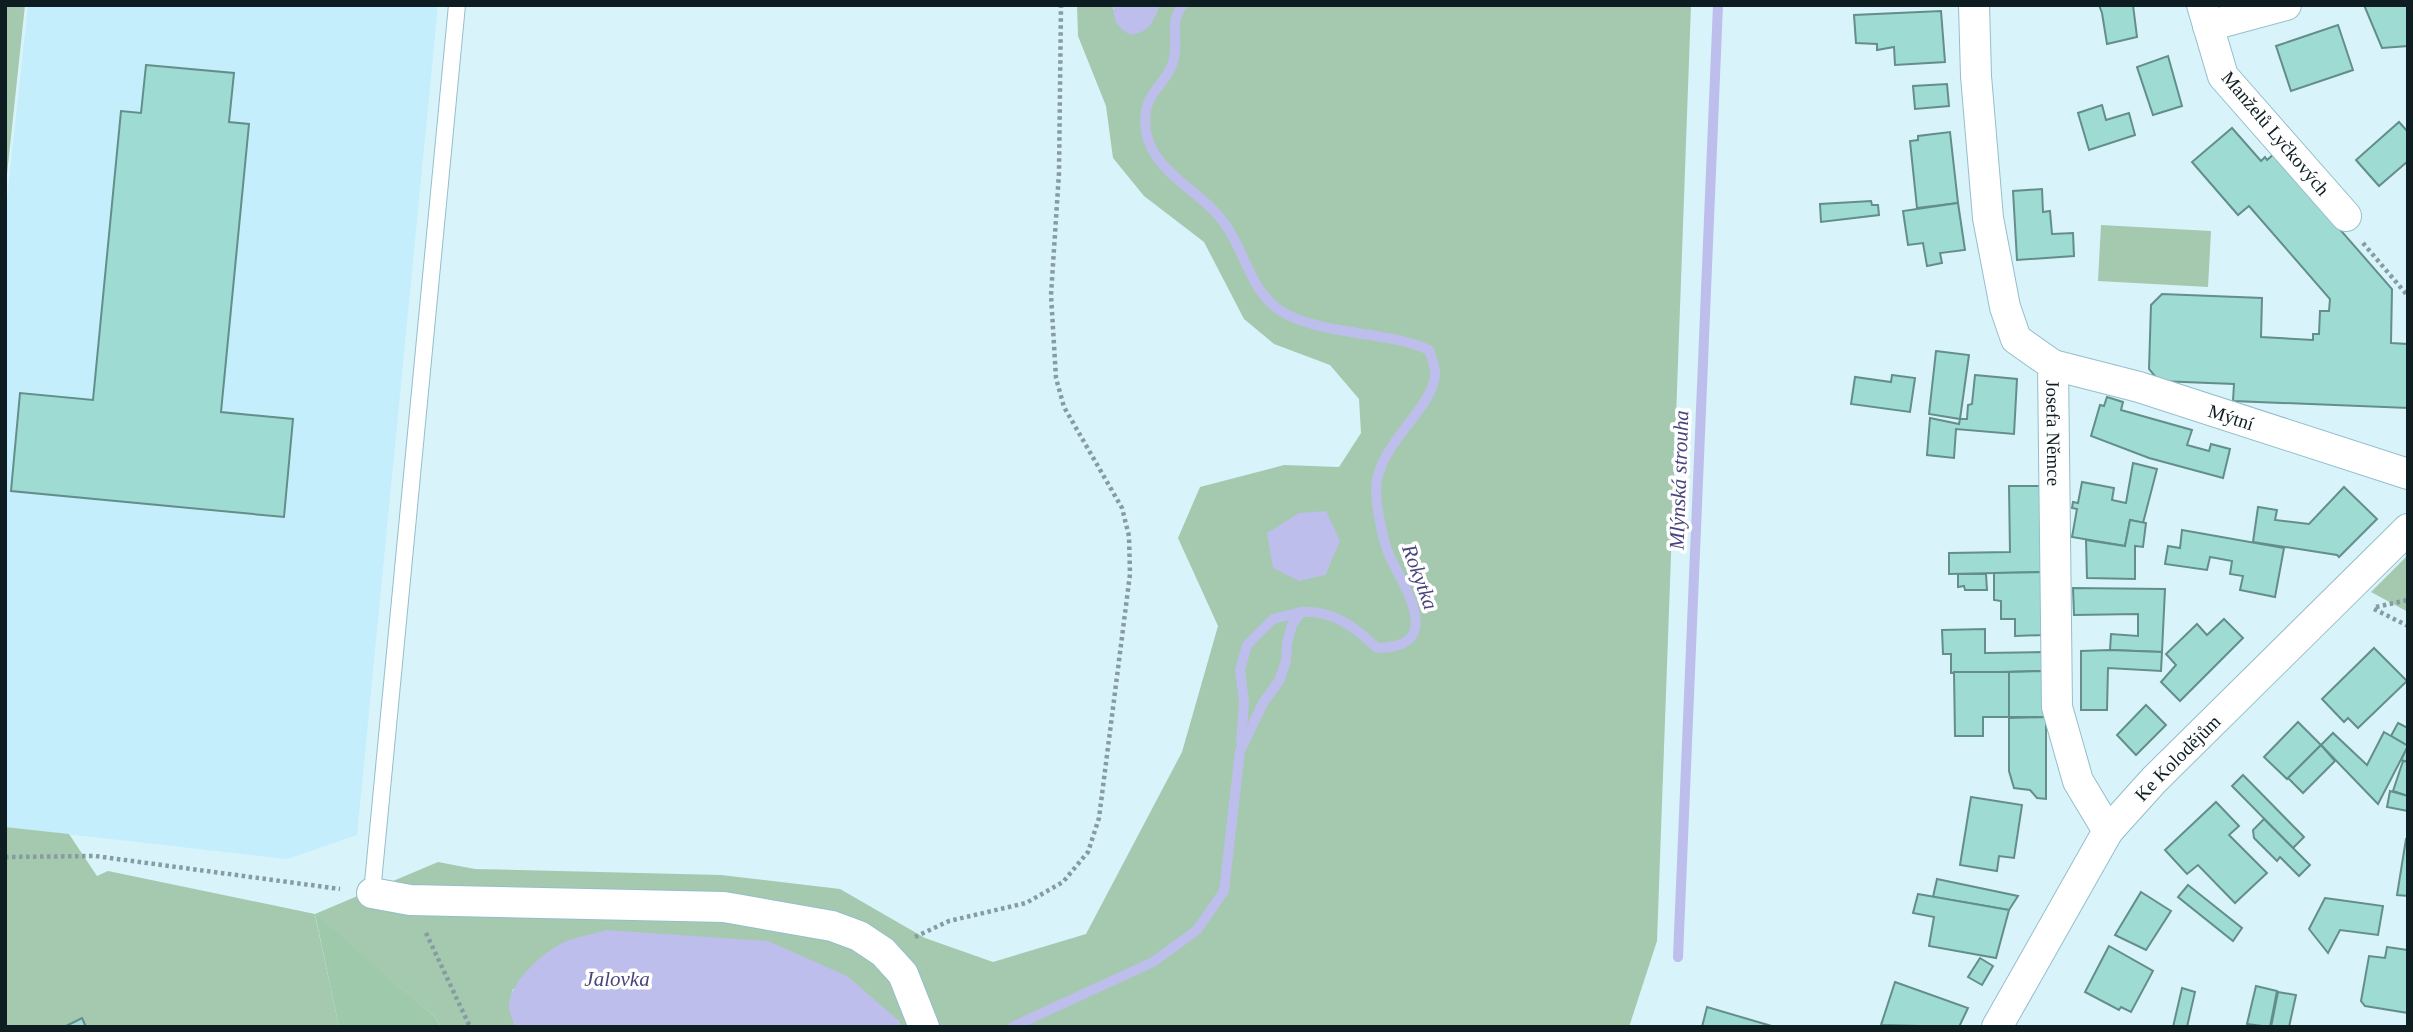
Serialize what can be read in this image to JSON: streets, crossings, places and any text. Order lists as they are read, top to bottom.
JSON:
{
  "streets": {
    "street": [
      "Manželů Lyčkových",
      "Mýtní",
      "Josefa Němce",
      "Ke Kolodějům"
    ]
  },
  "crossings": [
    ["Mýtní", "Josefa Němce"],
    ["Josefa Němce", "Ke Kolodějům"]
  ],
  "water": ["Mlýnská strouha", "Rokytka", "Jalovka"]
}
